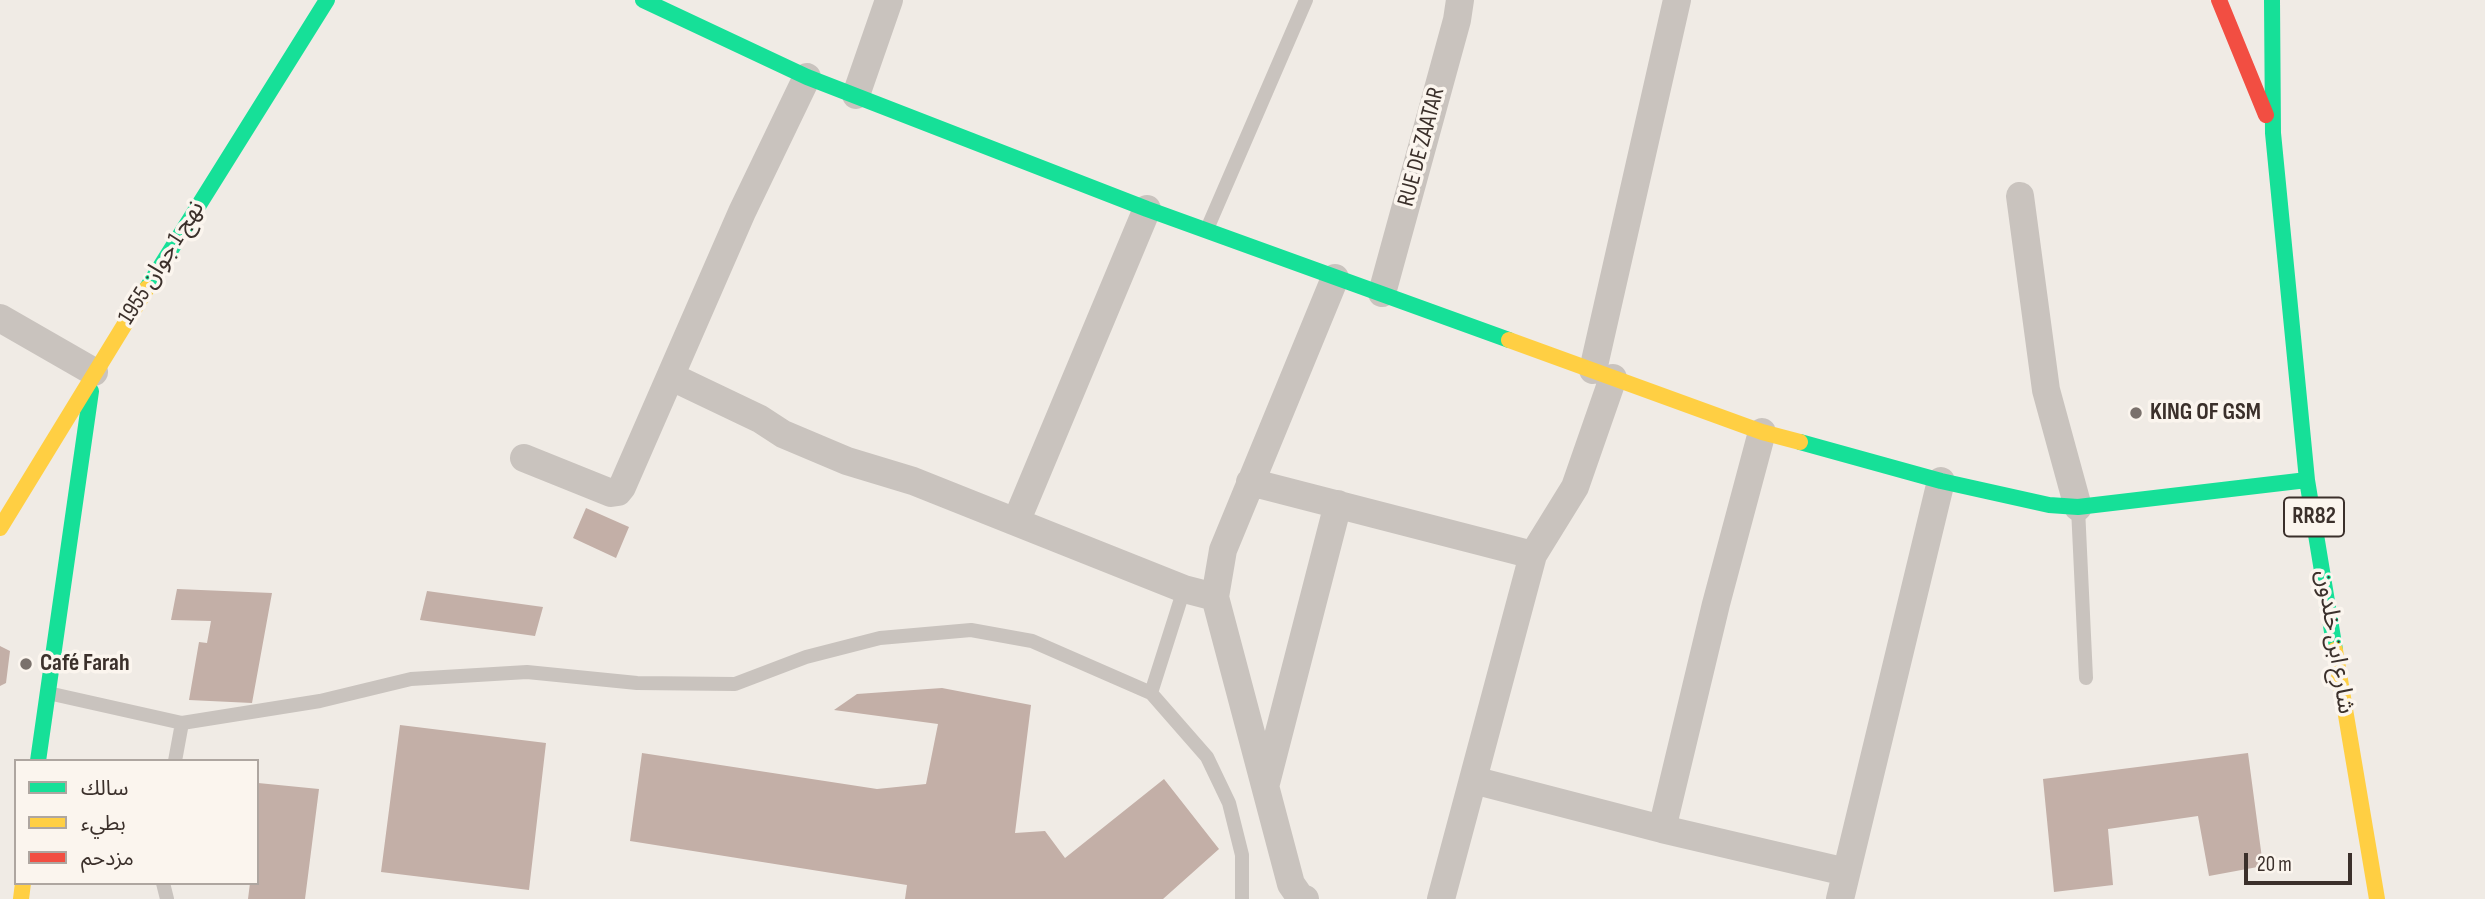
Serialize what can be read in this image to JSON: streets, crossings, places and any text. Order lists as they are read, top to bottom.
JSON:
{
  "streets": {
    "street": [
      "RUE DE ZAATAR",
      "نهج 1 جوان 1955",
      "RR82",
      "شارع ابن خلدون"
    ]
  },
  "places": ["KING OF GSM", "Café Farah"],
  "legend": ["سالك", "بطيء", "مزدحم"],
  "scale_bar": "20 m"
}
